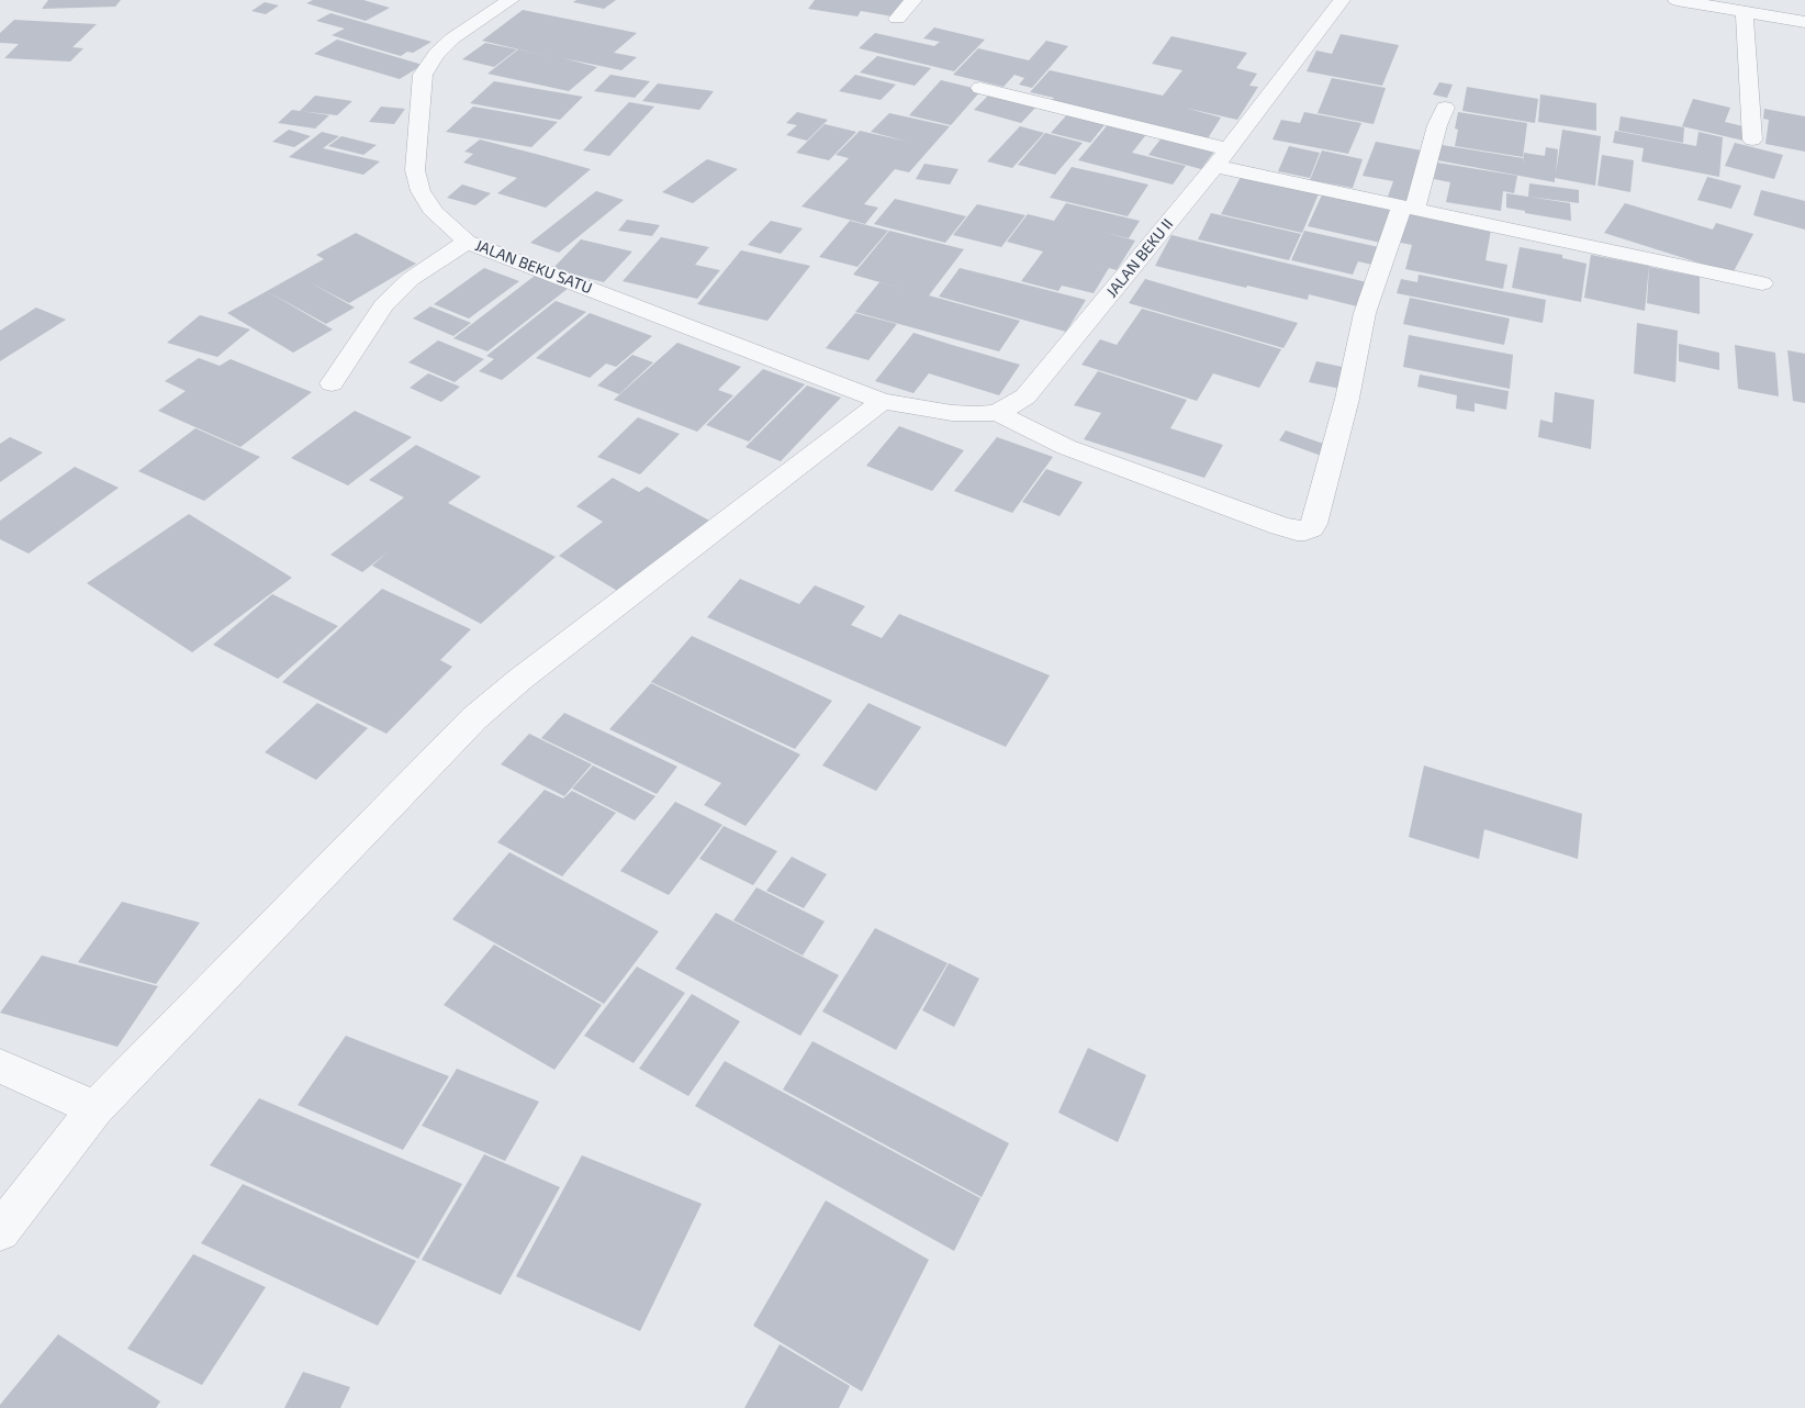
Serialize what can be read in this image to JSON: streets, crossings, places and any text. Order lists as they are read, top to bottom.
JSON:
{
  "streets": {
    "street": ["JALAN BEKU II", "JALAN BEKU SATU"]
  },
  "crossings": [
    ["JALAN BEKU II", "JALAN BEKU SATU"]
  ]
}
